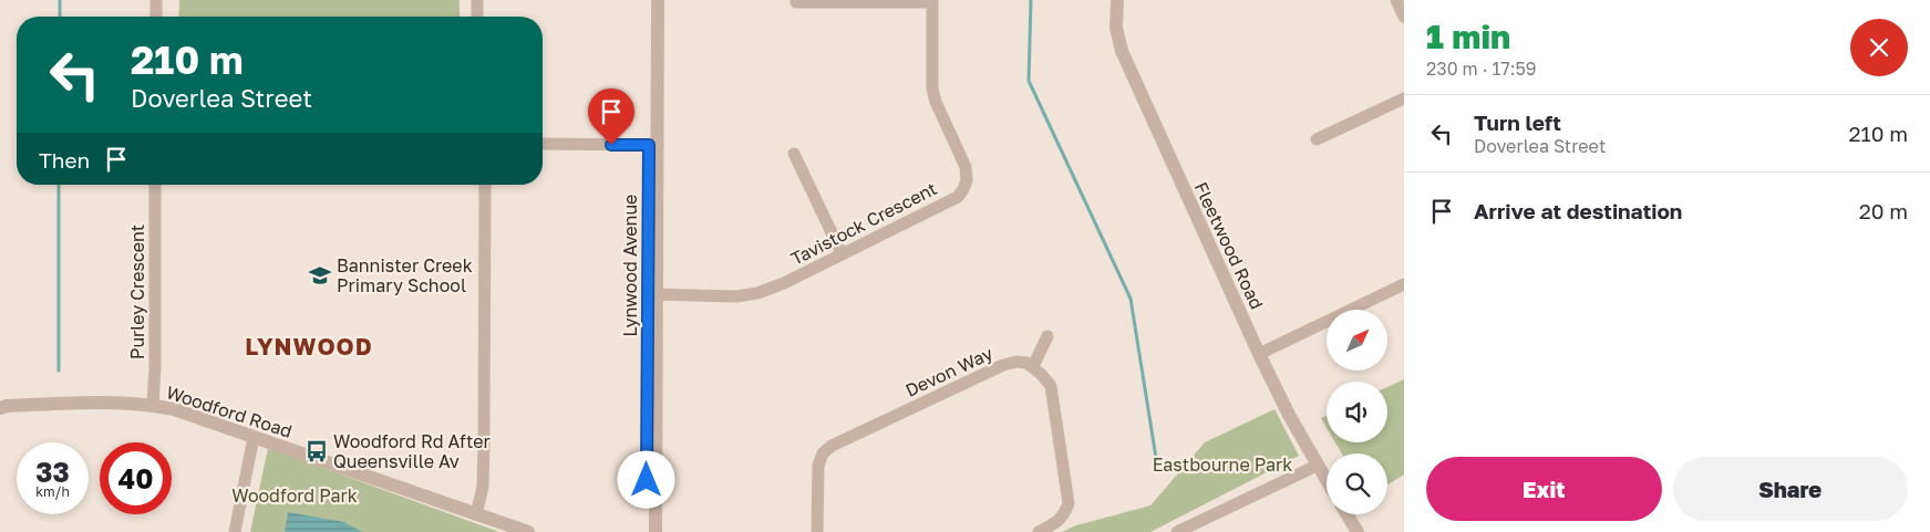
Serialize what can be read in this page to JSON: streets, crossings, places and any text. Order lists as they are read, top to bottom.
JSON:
{
  "streets": {
    "street": [
      "Tavistock Crescent",
      "Fleetwood Road",
      "Lynwood Avenue",
      "Purley Crescent",
      "Devon Way",
      "Woodford Road"
    ]
  },
  "crossings": [
    ["Tavistock Crescent", "Lynwood Avenue"],
    ["Purley Crescent", "Woodford Road"]
  ],
  "districts": ["LYNWOOD"],
  "parks": ["Eastbourne Park", "Woodford Park"],
  "places": {
    "school or university": ["Bannister Creek Primary School"],
    "bus stop": ["Woodford Rd After Queensville Av"]
  },
  "north": "top right",
  "page": {
    "heading": ["1 min", "230 m · 17:59"],
    "turn": ["210 m", "Doverlea Street"],
    "list": [
      {
        "name": "Turn left",
        "note": "Doverlea Street",
        "value": "210 m"
      },
      {
        "name": "Arrive at destination",
        "value": "20 m"
      }
    ],
    "then": "Then",
    "speed": "33 km/h",
    "limit": "40",
    "buttons": ["Exit", "Share"]
  }
}
